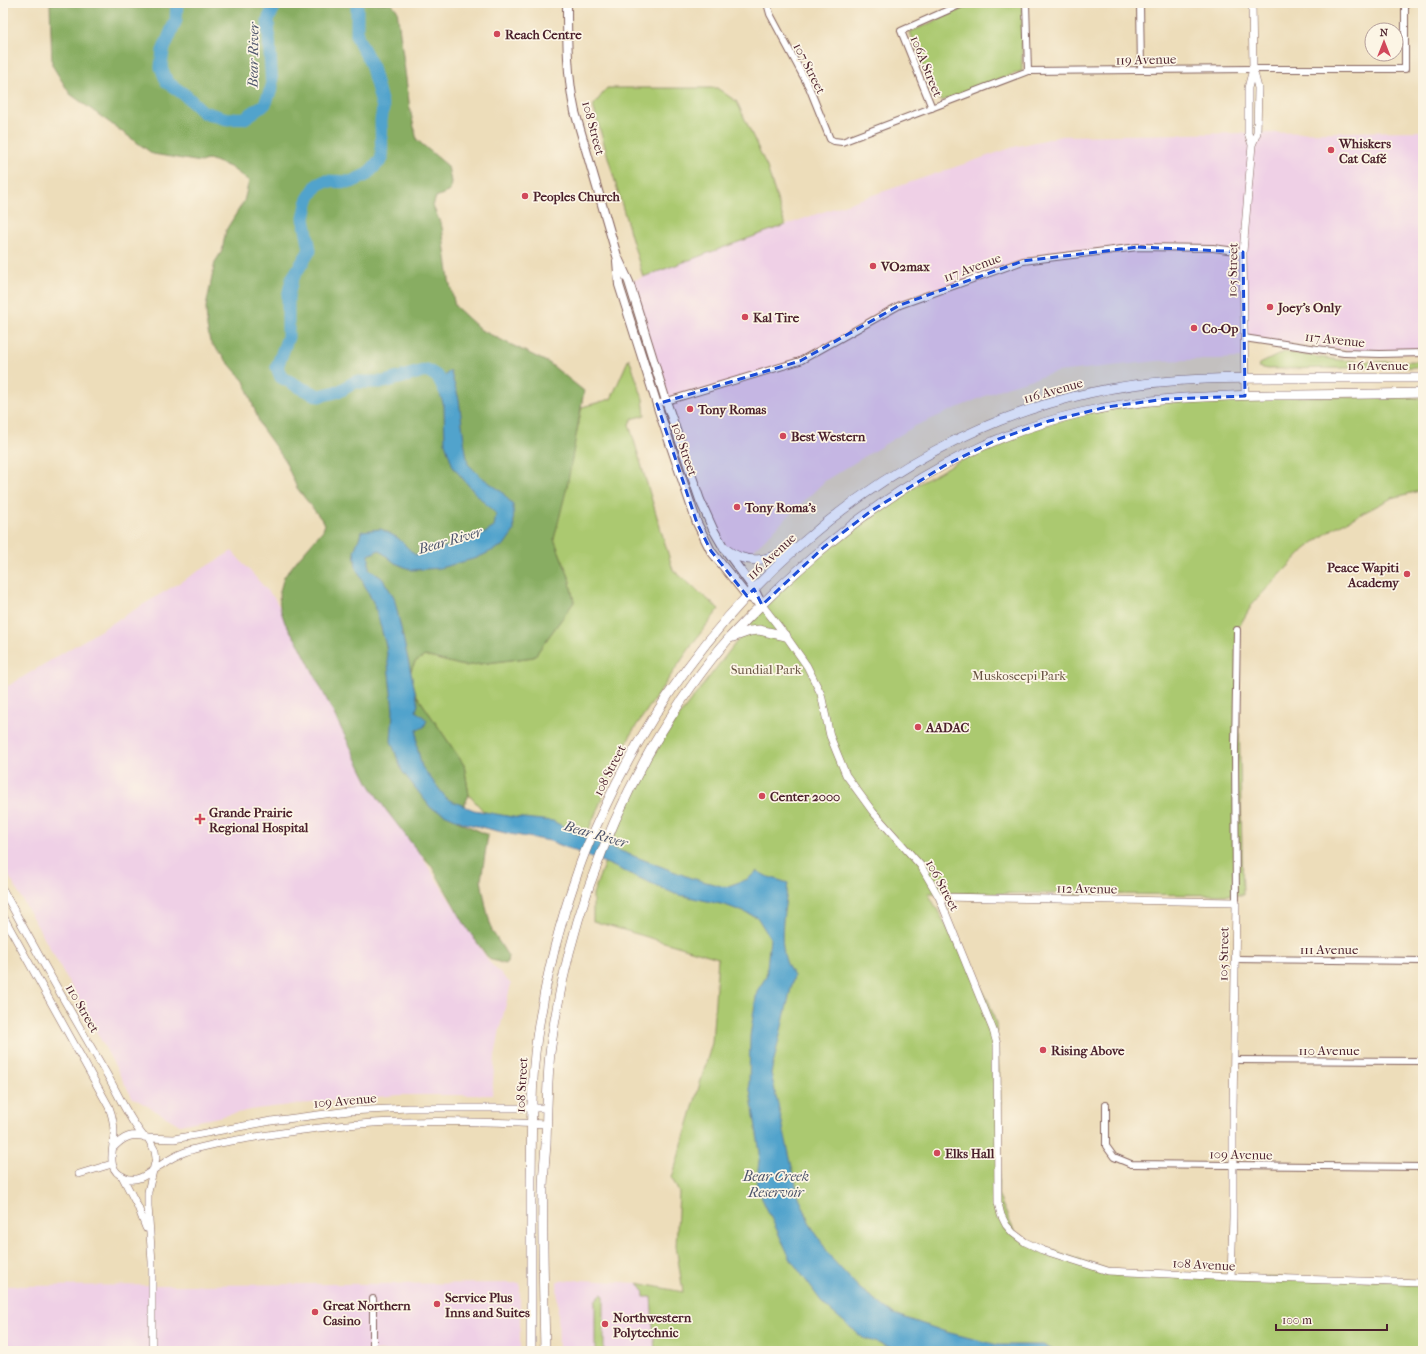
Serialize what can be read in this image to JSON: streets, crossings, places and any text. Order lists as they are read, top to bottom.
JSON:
{
  "streets": {
    "main road": ["108 Street", "116 Avenue"],
    "street": [
      "119 Avenue",
      "106A Street",
      "107 Street",
      "117 Avenue",
      "105 Street",
      "106 Street",
      "112 Avenue",
      "111 Avenue",
      "110 Street",
      "110 Avenue",
      "109 Avenue",
      "108 Avenue"
    ]
  },
  "crossings": [
    ["119 Avenue", "106A Street"],
    ["119 Avenue", "107 Street"],
    ["119 Avenue", "105 Street"],
    ["108 Street", "117 Avenue"],
    ["108 Street", "116 Avenue"],
    ["108 Street", "106 Street"],
    ["108 Street", "109 Avenue"],
    ["117 Avenue", "105 Street"],
    ["105 Street", "116 Avenue"],
    ["105 Street", "112 Avenue"],
    ["105 Street", "111 Avenue"],
    ["105 Street", "110 Avenue"],
    ["105 Street", "109 Avenue"],
    ["105 Street", "108 Avenue"],
    ["106 Street", "112 Avenue"],
    ["106 Street", "108 Avenue"],
    ["110 Street", "109 Avenue"]
  ],
  "water": ["Bear River", "Bear Creek Reservoir"],
  "parks": ["Sundial Park", "Muskoseepi Park"],
  "places": {
    "other": [
      "Reach Centre",
      "Whiskers Cat Café",
      "Peoples Church",
      "VO2max",
      "Joey's Only",
      "Kal Tire",
      "Co-Op",
      "Tony Romas",
      "Best Western",
      "Tony Roma's",
      "Peace Wapiti Academy",
      "AADAC",
      "Center 2000",
      "Rising Above",
      "Elks Hall",
      "Service Plus Inns and Suites",
      "Great Northern Casino",
      "Northwestern Polytechnic"
    ],
    "health": ["Grande Prairie Regional Hospital"]
  },
  "scale_bar": "100 m",
  "north": "top"
}
